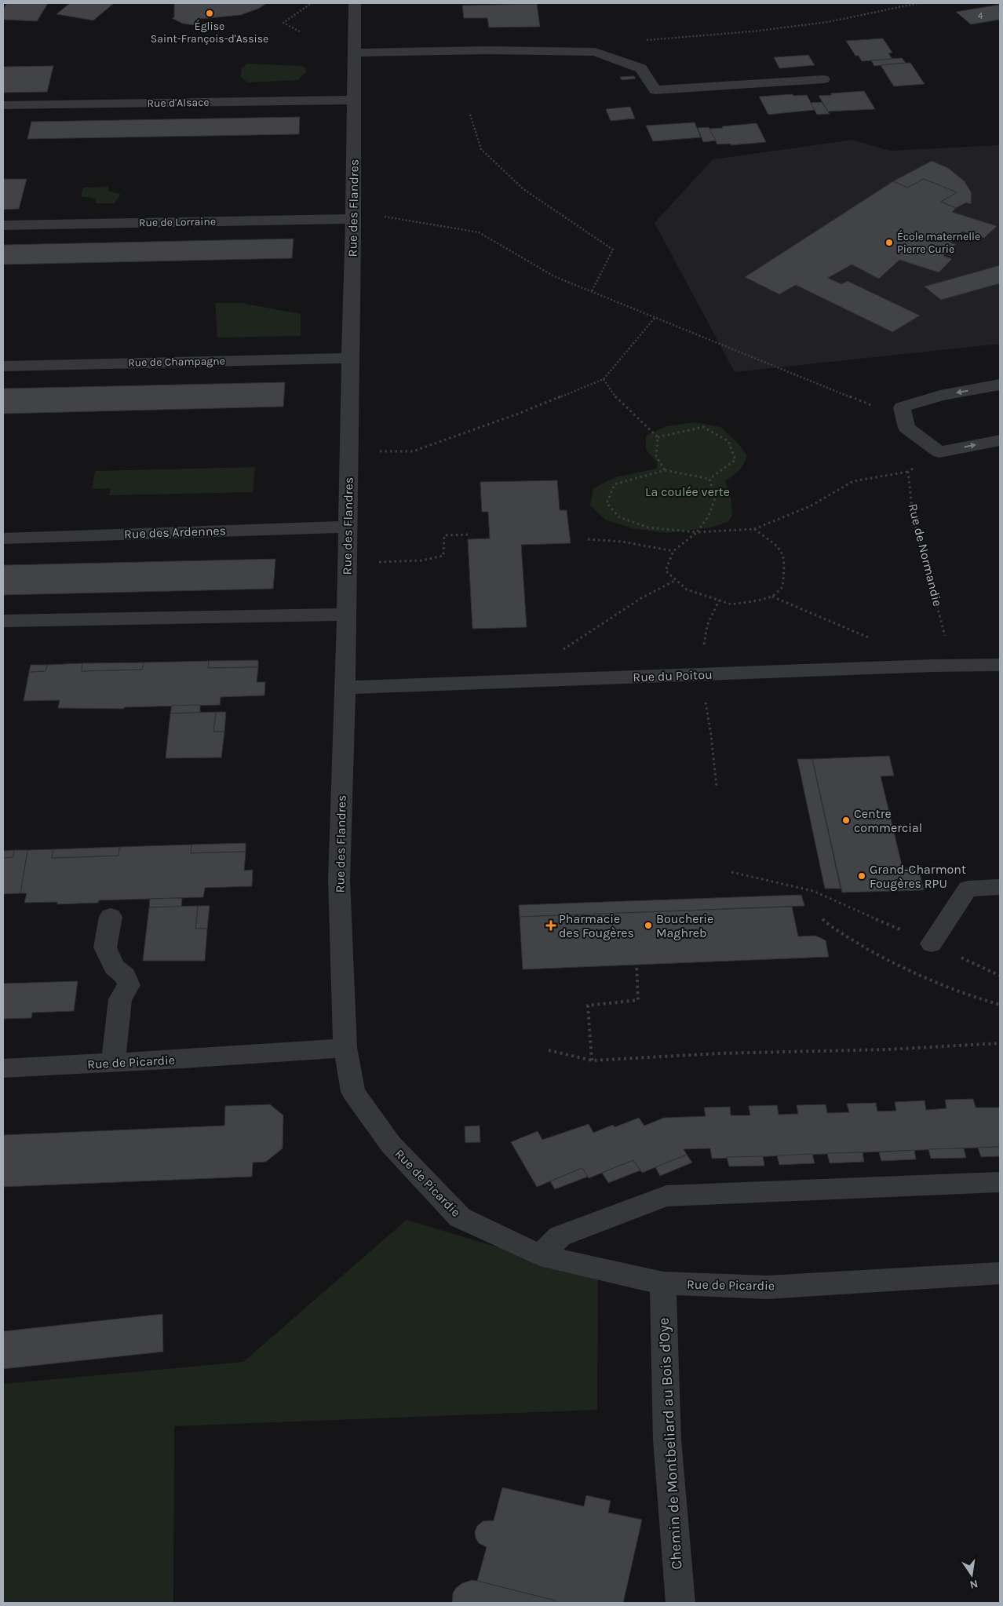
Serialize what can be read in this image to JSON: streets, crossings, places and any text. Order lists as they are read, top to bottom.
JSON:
{
  "streets": {
    "street": [
      "Rue d'Alsace",
      "Rue des Flandres",
      "Rue de Lorraine",
      "Rue de Champagne",
      "Rue des Ardennes",
      "Rue du Poitou",
      "Rue de Picardie",
      "Chemin de Montbeliard au Bois d'Oye"
    ],
    "path": ["Rue de Normandie"]
  },
  "crossings": [
    ["Rue d'Alsace", "Rue des Flandres"],
    ["Rue des Flandres", "Rue de Lorraine"],
    ["Rue des Flandres", "Rue de Champagne"],
    ["Rue des Flandres", "Rue des Ardennes"],
    ["Rue des Flandres", "Rue du Poitou"],
    ["Rue des Flandres", "Rue de Picardie"],
    ["Rue de Normandie", "Rue du Poitou"],
    ["Rue de Picardie", "Chemin de Montbeliard au Bois d'Oye"]
  ],
  "parks": ["La coulée verte"],
  "places": {
    "other": [
      "Église Saint-François-d'Assise",
      "École maternelle Pierre Curie",
      "Centre commercial",
      "Grand-Charmont Fougères RPU",
      "Boucherie Maghreb"
    ],
    "health": ["Pharmacie des Fougères"]
  },
  "house_numbers": ["4"],
  "north": "bottom"
}
